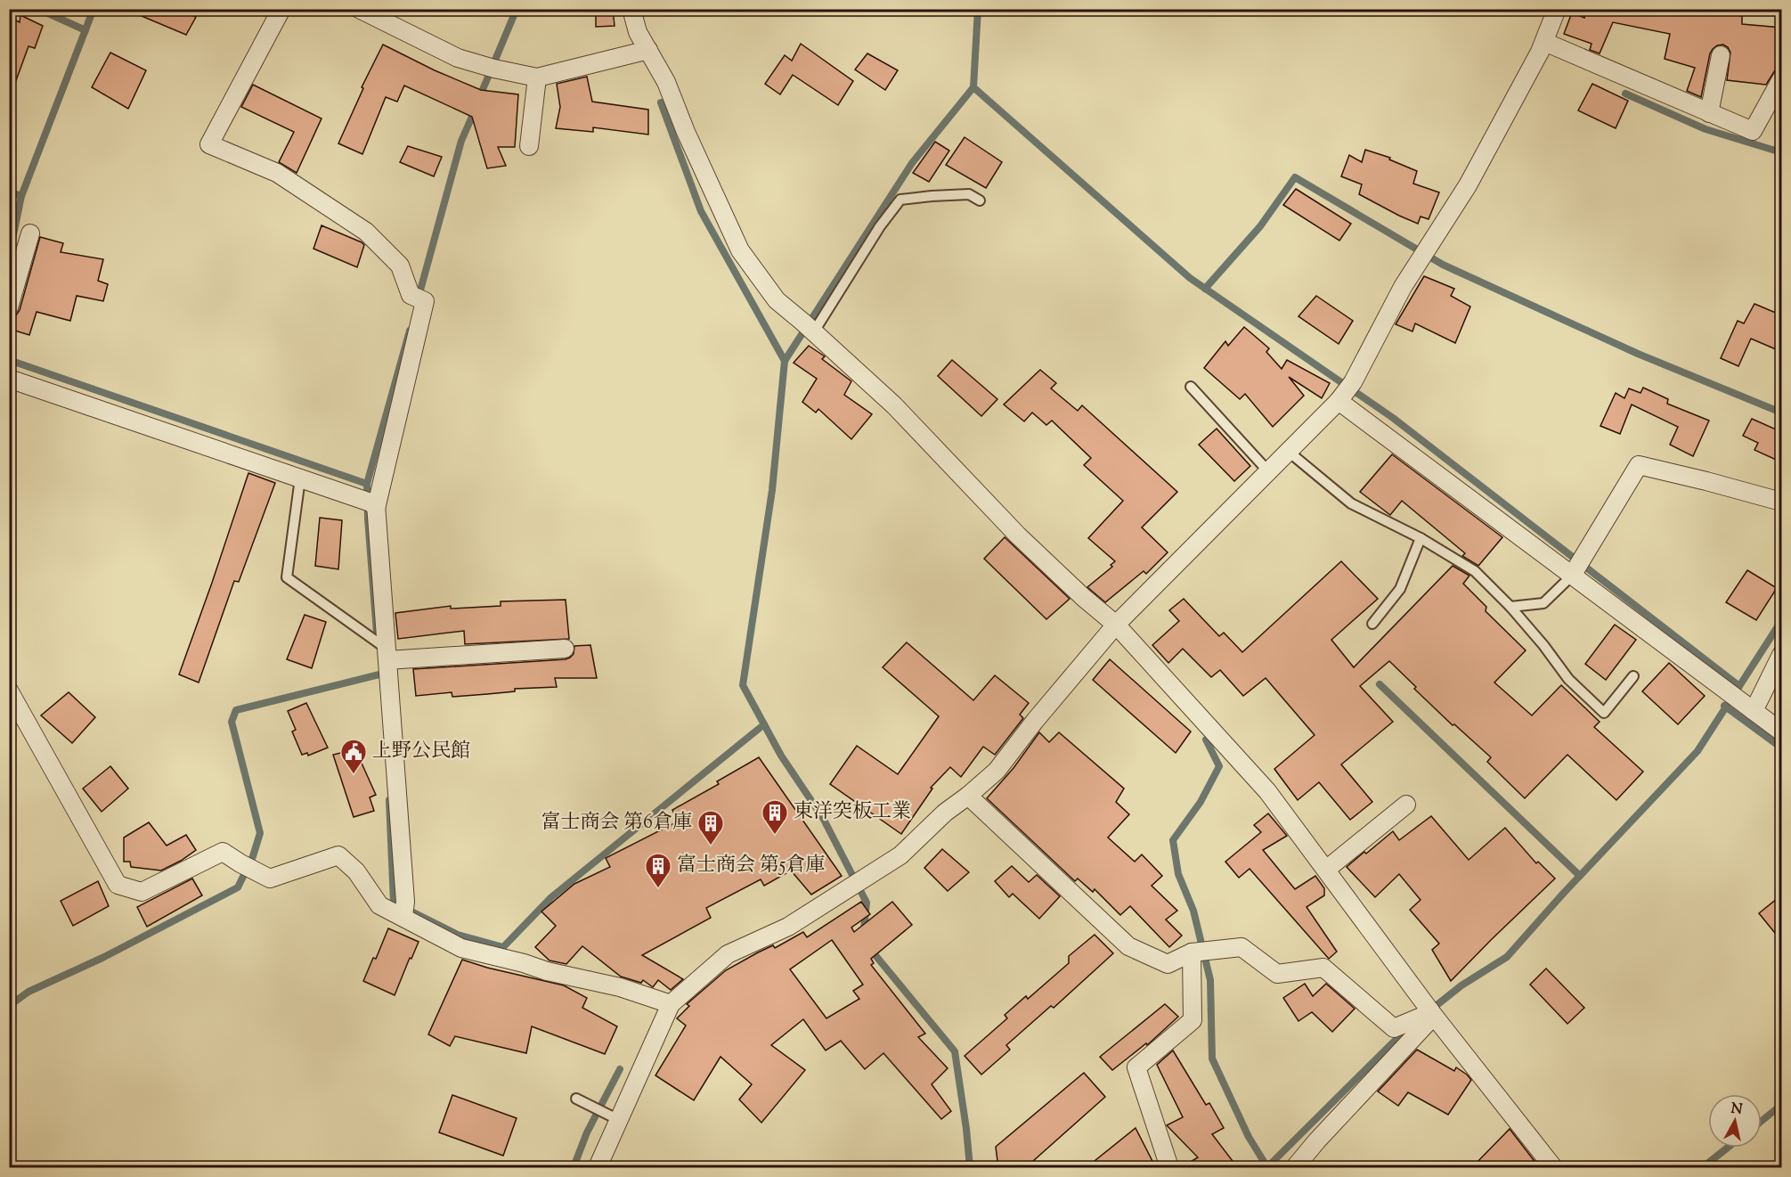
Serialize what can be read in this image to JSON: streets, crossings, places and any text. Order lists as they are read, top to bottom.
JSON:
{
  "places": {
    "public building": ["上野公民館"],
    "building": ["東洋突板工業", "富士商会 第6倉庫", "富士商会 第5倉庫"]
  },
  "north": "top"
}
